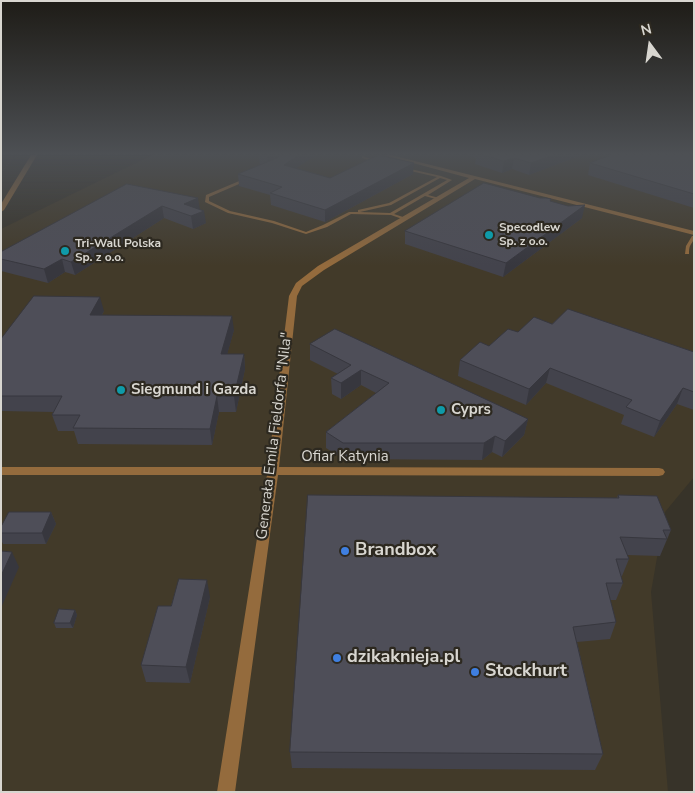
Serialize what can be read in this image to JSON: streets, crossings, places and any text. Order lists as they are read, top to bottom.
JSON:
{
  "streets": {
    "street": ["Generała Emila Fieldorfa \"Nila\"", "Ofiar Katynia"]
  },
  "crossings": [
    ["Generała Emila Fieldorfa \"Nila\"", "Ofiar Katynia"]
  ],
  "places": [
    "Specodlew Sp. z o.o.",
    "Tri-Wall Polska Sp. z o.o.",
    "Siegmund i Gazda",
    "Cyprs",
    "Brandbox",
    "dzikaknieja.pl",
    "Stockhurt"
  ],
  "north": "top"
}
